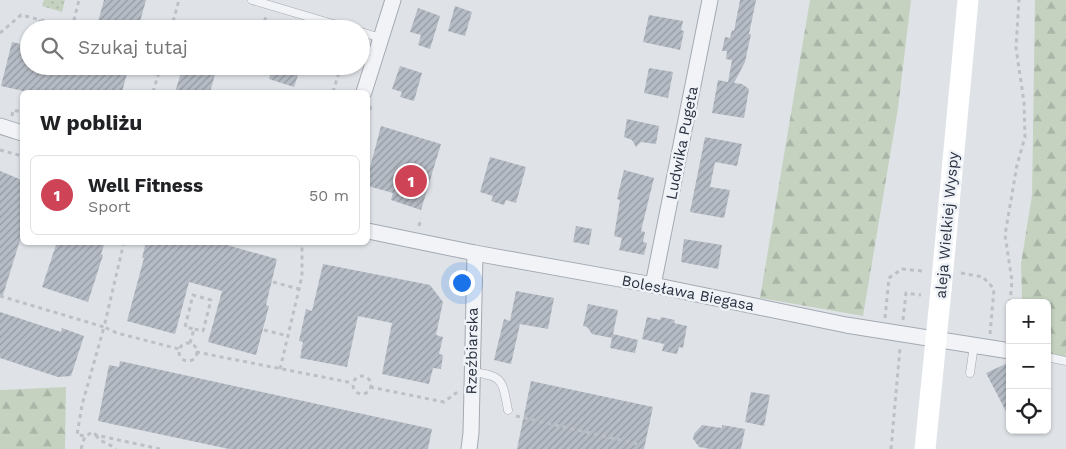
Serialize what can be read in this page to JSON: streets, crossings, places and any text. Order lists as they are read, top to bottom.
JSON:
{
  "streets": {
    "main road": ["aleja Wielkiej Wyspy"],
    "street": ["Ludwika Pugeta", "Bolesława Biegasa", "Rzeźbiarska"]
  },
  "crossings": [
    ["Ludwika Pugeta", "Bolesława Biegasa"],
    ["Bolesława Biegasa", "Rzeźbiarska"]
  ],
  "page": {
    "search": "Szukaj tutaj",
    "heading": "W pobliżu",
    "list": [
      {
        "mark": "1",
        "name": "Well Fitness",
        "note": "Sport",
        "value": "50 m"
      }
    ],
    "pins": "1",
    "map_buttons": ["+", "−"]
  }
}
